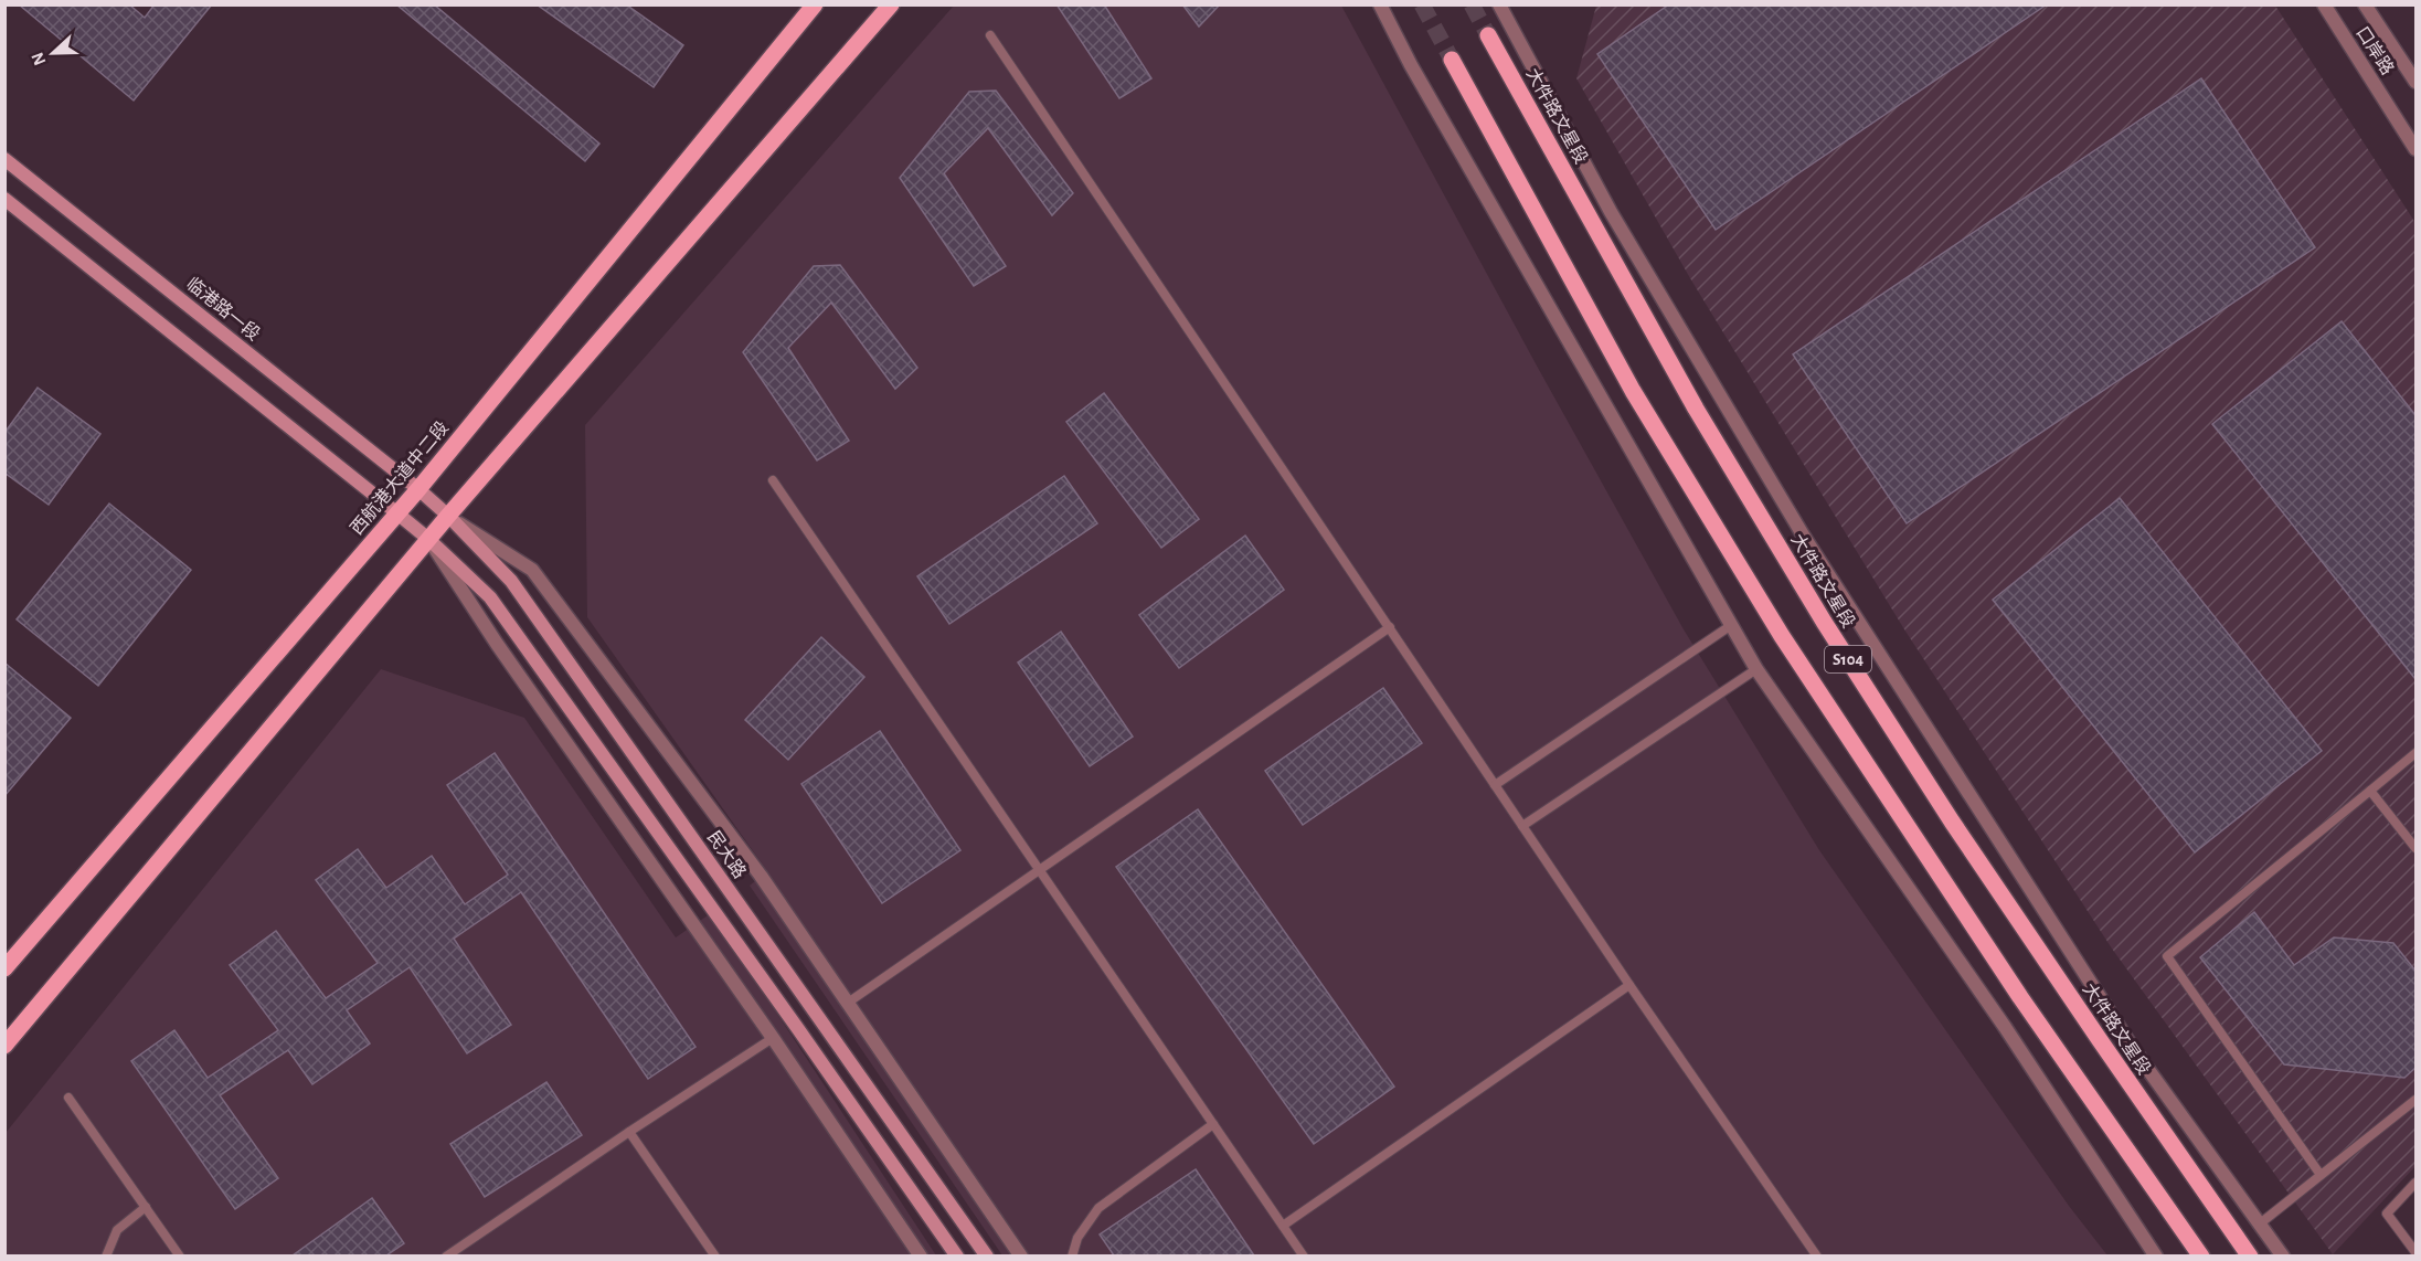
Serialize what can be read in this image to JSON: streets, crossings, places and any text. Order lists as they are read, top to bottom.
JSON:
{
  "streets": {
    "main road": [
      "大件路文星段",
      "临港路一段",
      "西航港大道中二段",
      "S104",
      "民大路"
    ],
    "street": ["口岸路"]
  },
  "crossings": [
    ["临港路一段", "西航港大道中二段"],
    ["临港路一段", "民大路"],
    ["西航港大道中二段", "民大路"]
  ],
  "north": "left"
}
